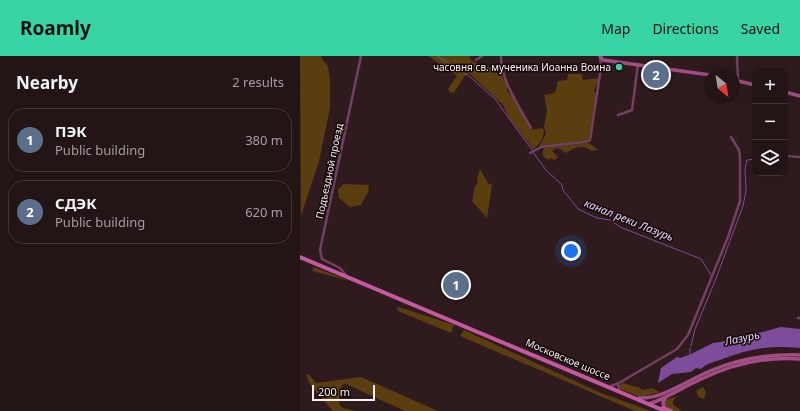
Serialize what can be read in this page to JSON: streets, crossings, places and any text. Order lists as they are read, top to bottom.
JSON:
{
  "streets": {
    "main road": ["Московское шоссе"],
    "street": ["Подъездной проезд"]
  },
  "crossings": [
    ["Подъездной проезд", "Московское шоссе"]
  ],
  "water": ["канал реки Лазурь", "Лазурь"],
  "places": ["часовня св. мученика Иоанна Воина"],
  "scale_bar": "200 m",
  "north": "bottom right",
  "page": {
    "header": "Roamly",
    "nav": ["Map", "Directions", "Saved"],
    "heading": ["Nearby", "2 results"],
    "pins": ["2", "1"],
    "map_buttons": ["+", "−"],
    "list": [
      {
        "mark": "1",
        "name": "ПЭК",
        "note": "Public building",
        "value": "380 m"
      },
      {
        "mark": "2",
        "name": "СДЭК",
        "note": "Public building",
        "value": "620 m"
      }
    ],
    "scale": "200 m"
  }
}
